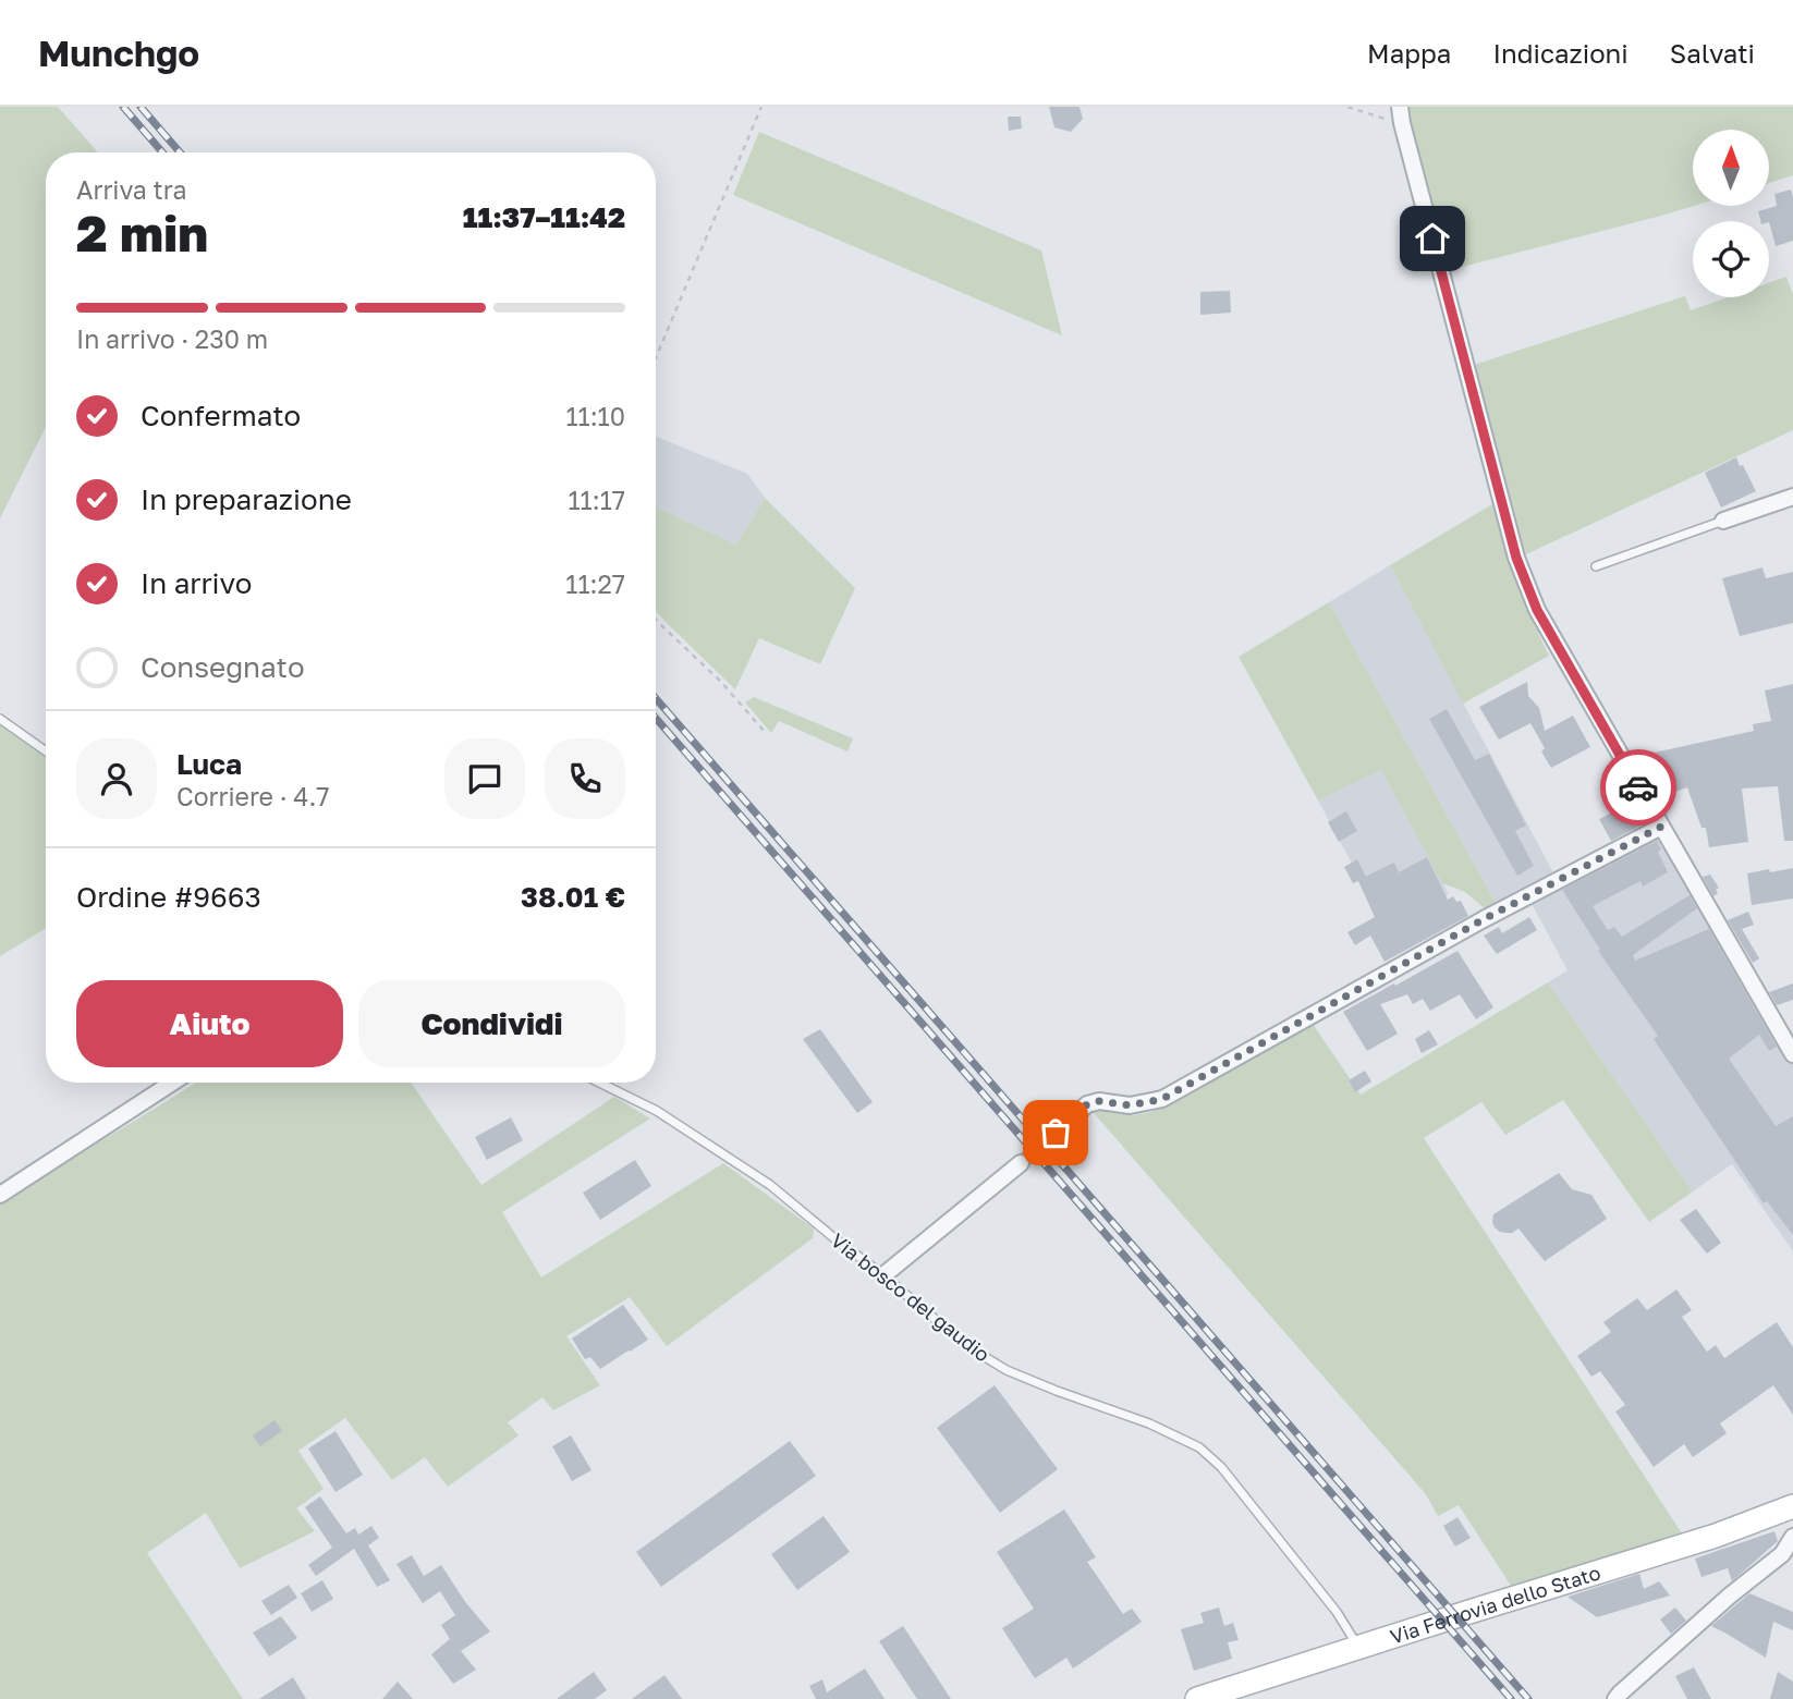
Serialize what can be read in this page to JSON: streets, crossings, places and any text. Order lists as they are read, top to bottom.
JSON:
{
  "streets": {
    "main road": ["Via Ferrovia dello Stato"],
    "lane": ["Via bosco del gaudio"]
  },
  "crossings": [
    ["Via bosco del gaudio", "Via Ferrovia dello Stato"]
  ],
  "north": "top",
  "page": {
    "header": "Munchgo",
    "nav": ["Mappa", "Indicazioni", "Salvati"],
    "heading": ["2 min", "Arriva tra", "11:37–11:42"],
    "panel": [
      "Luca",
      "Corriere · 4.7",
      "Ordine #9663",
      "38.01 €"
    ],
    "bar": "In arrivo · 230 m",
    "list": [
      ["Confermato", "11:10"],
      ["In preparazione", "11:17"],
      ["In arrivo", "11:27"],
      "Consegnato"
    ],
    "buttons": ["Aiuto", "Condividi"]
  }
}
